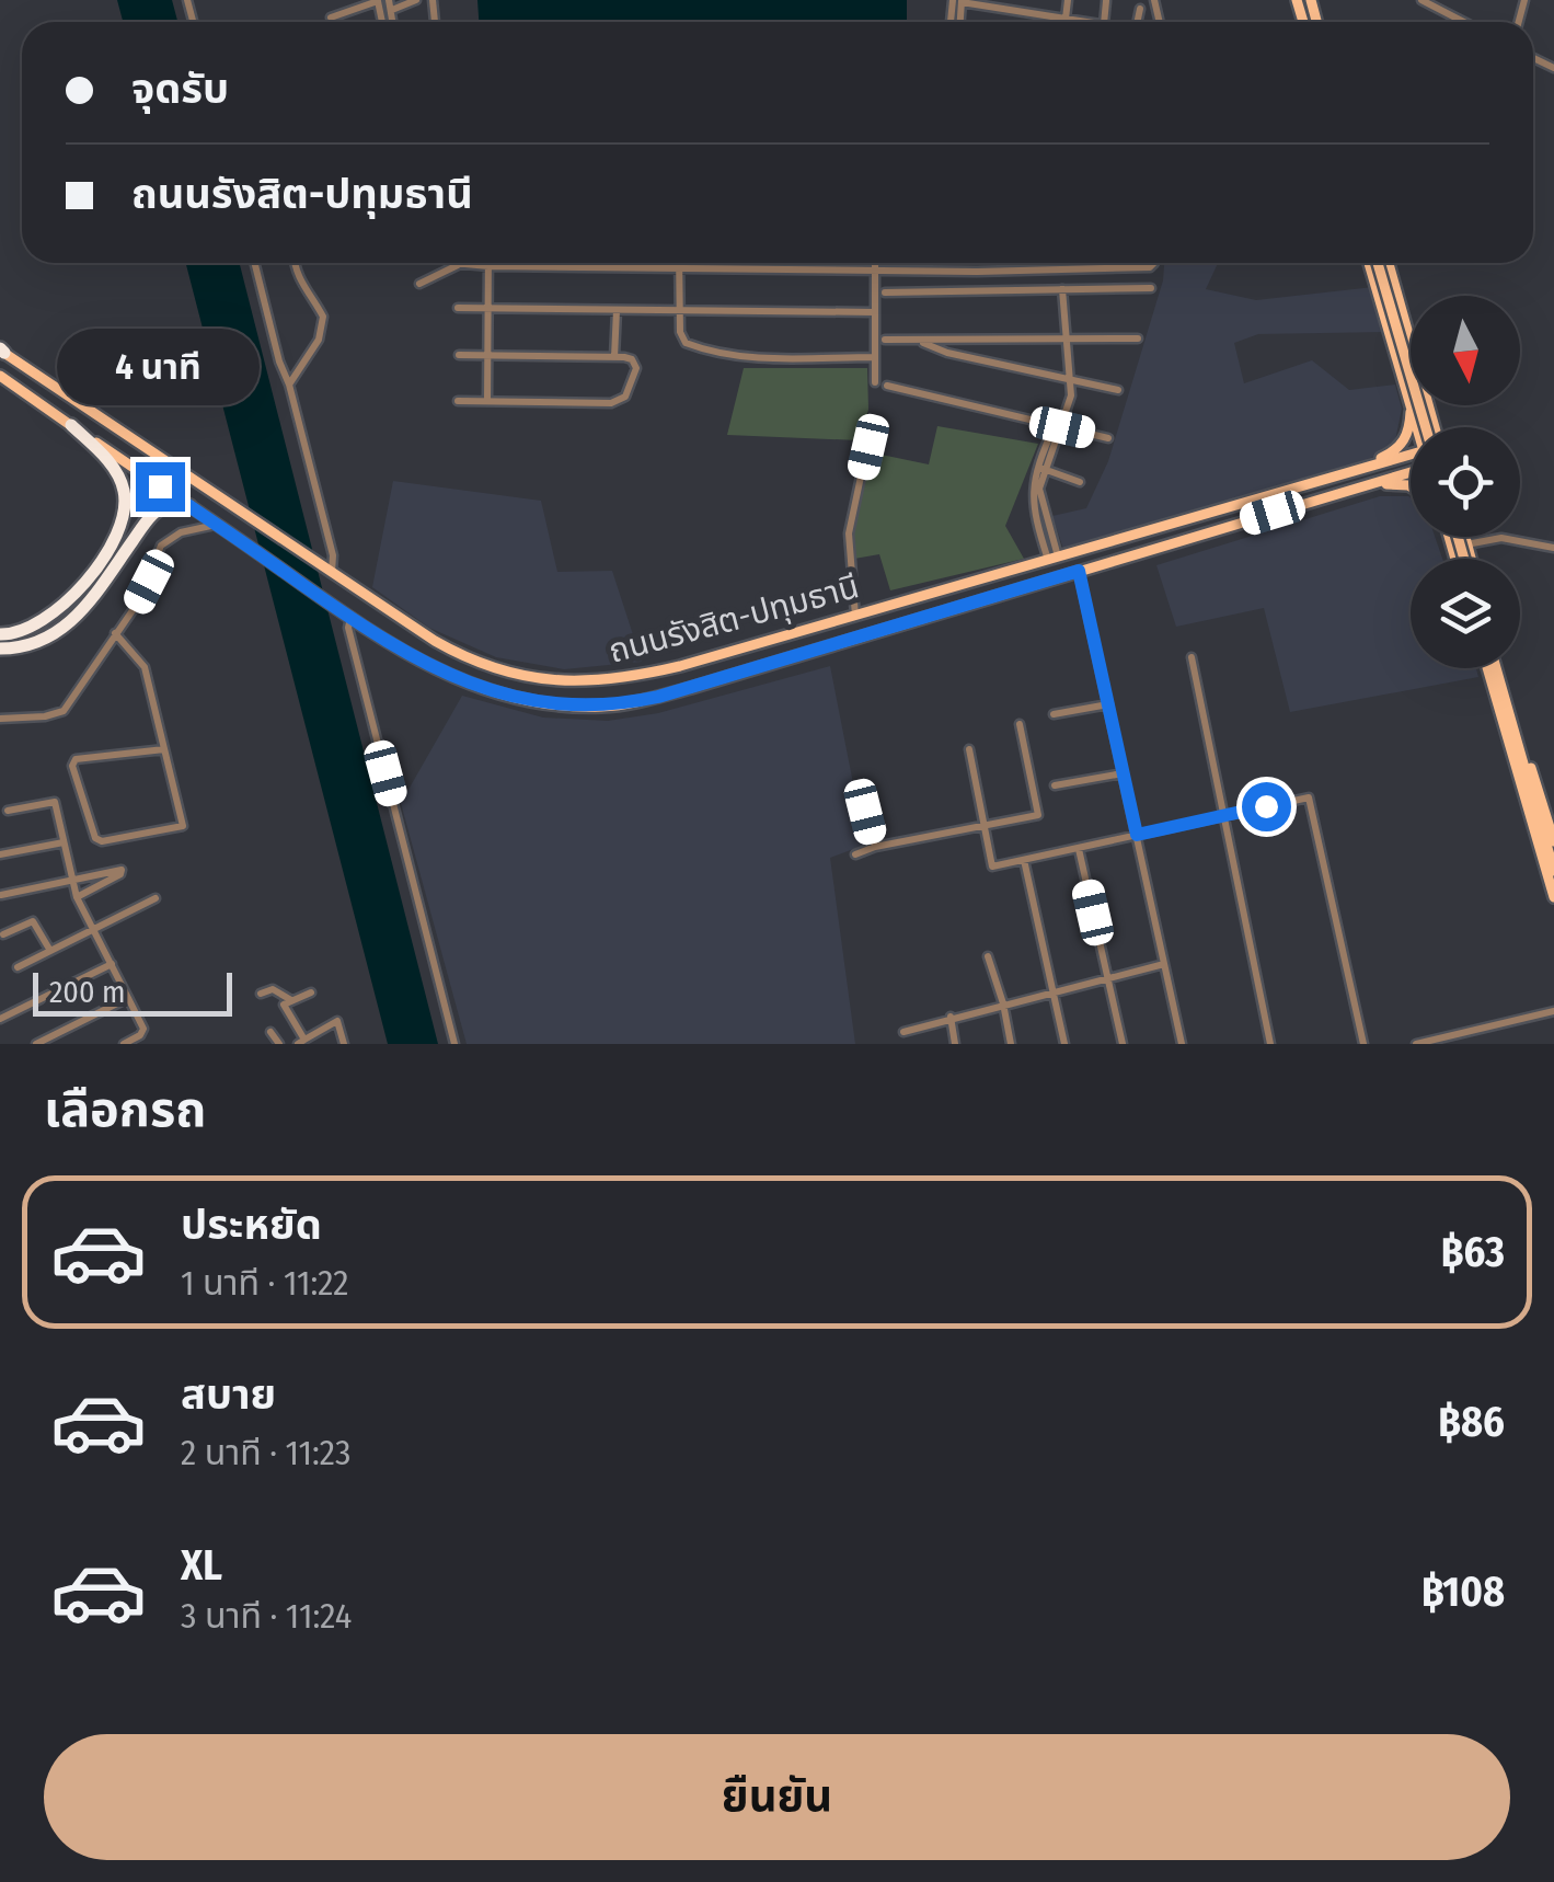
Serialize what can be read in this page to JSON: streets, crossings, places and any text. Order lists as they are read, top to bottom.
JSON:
{
  "streets": {
    "main road": ["ถนนรังสิต-ปทุมธานี"]
  },
  "scale_bar": "200 m",
  "north": "bottom",
  "page": {
    "banner": ["จุดรับ", "ถนนรังสิต-ปทุมธานี"],
    "bubble": "4 นาที",
    "scale": "200 m",
    "heading": "เลือกรถ",
    "list": [
      {
        "name": "ประหยัด",
        "note": "1 นาที · 11:22",
        "value": "฿63"
      },
      {
        "name": "สบาย",
        "note": "2 นาที · 11:23",
        "value": "฿86"
      },
      {
        "name": "XL",
        "note": "3 นาที · 11:24",
        "value": "฿108"
      }
    ],
    "buttons": "ยืนยัน"
  }
}
